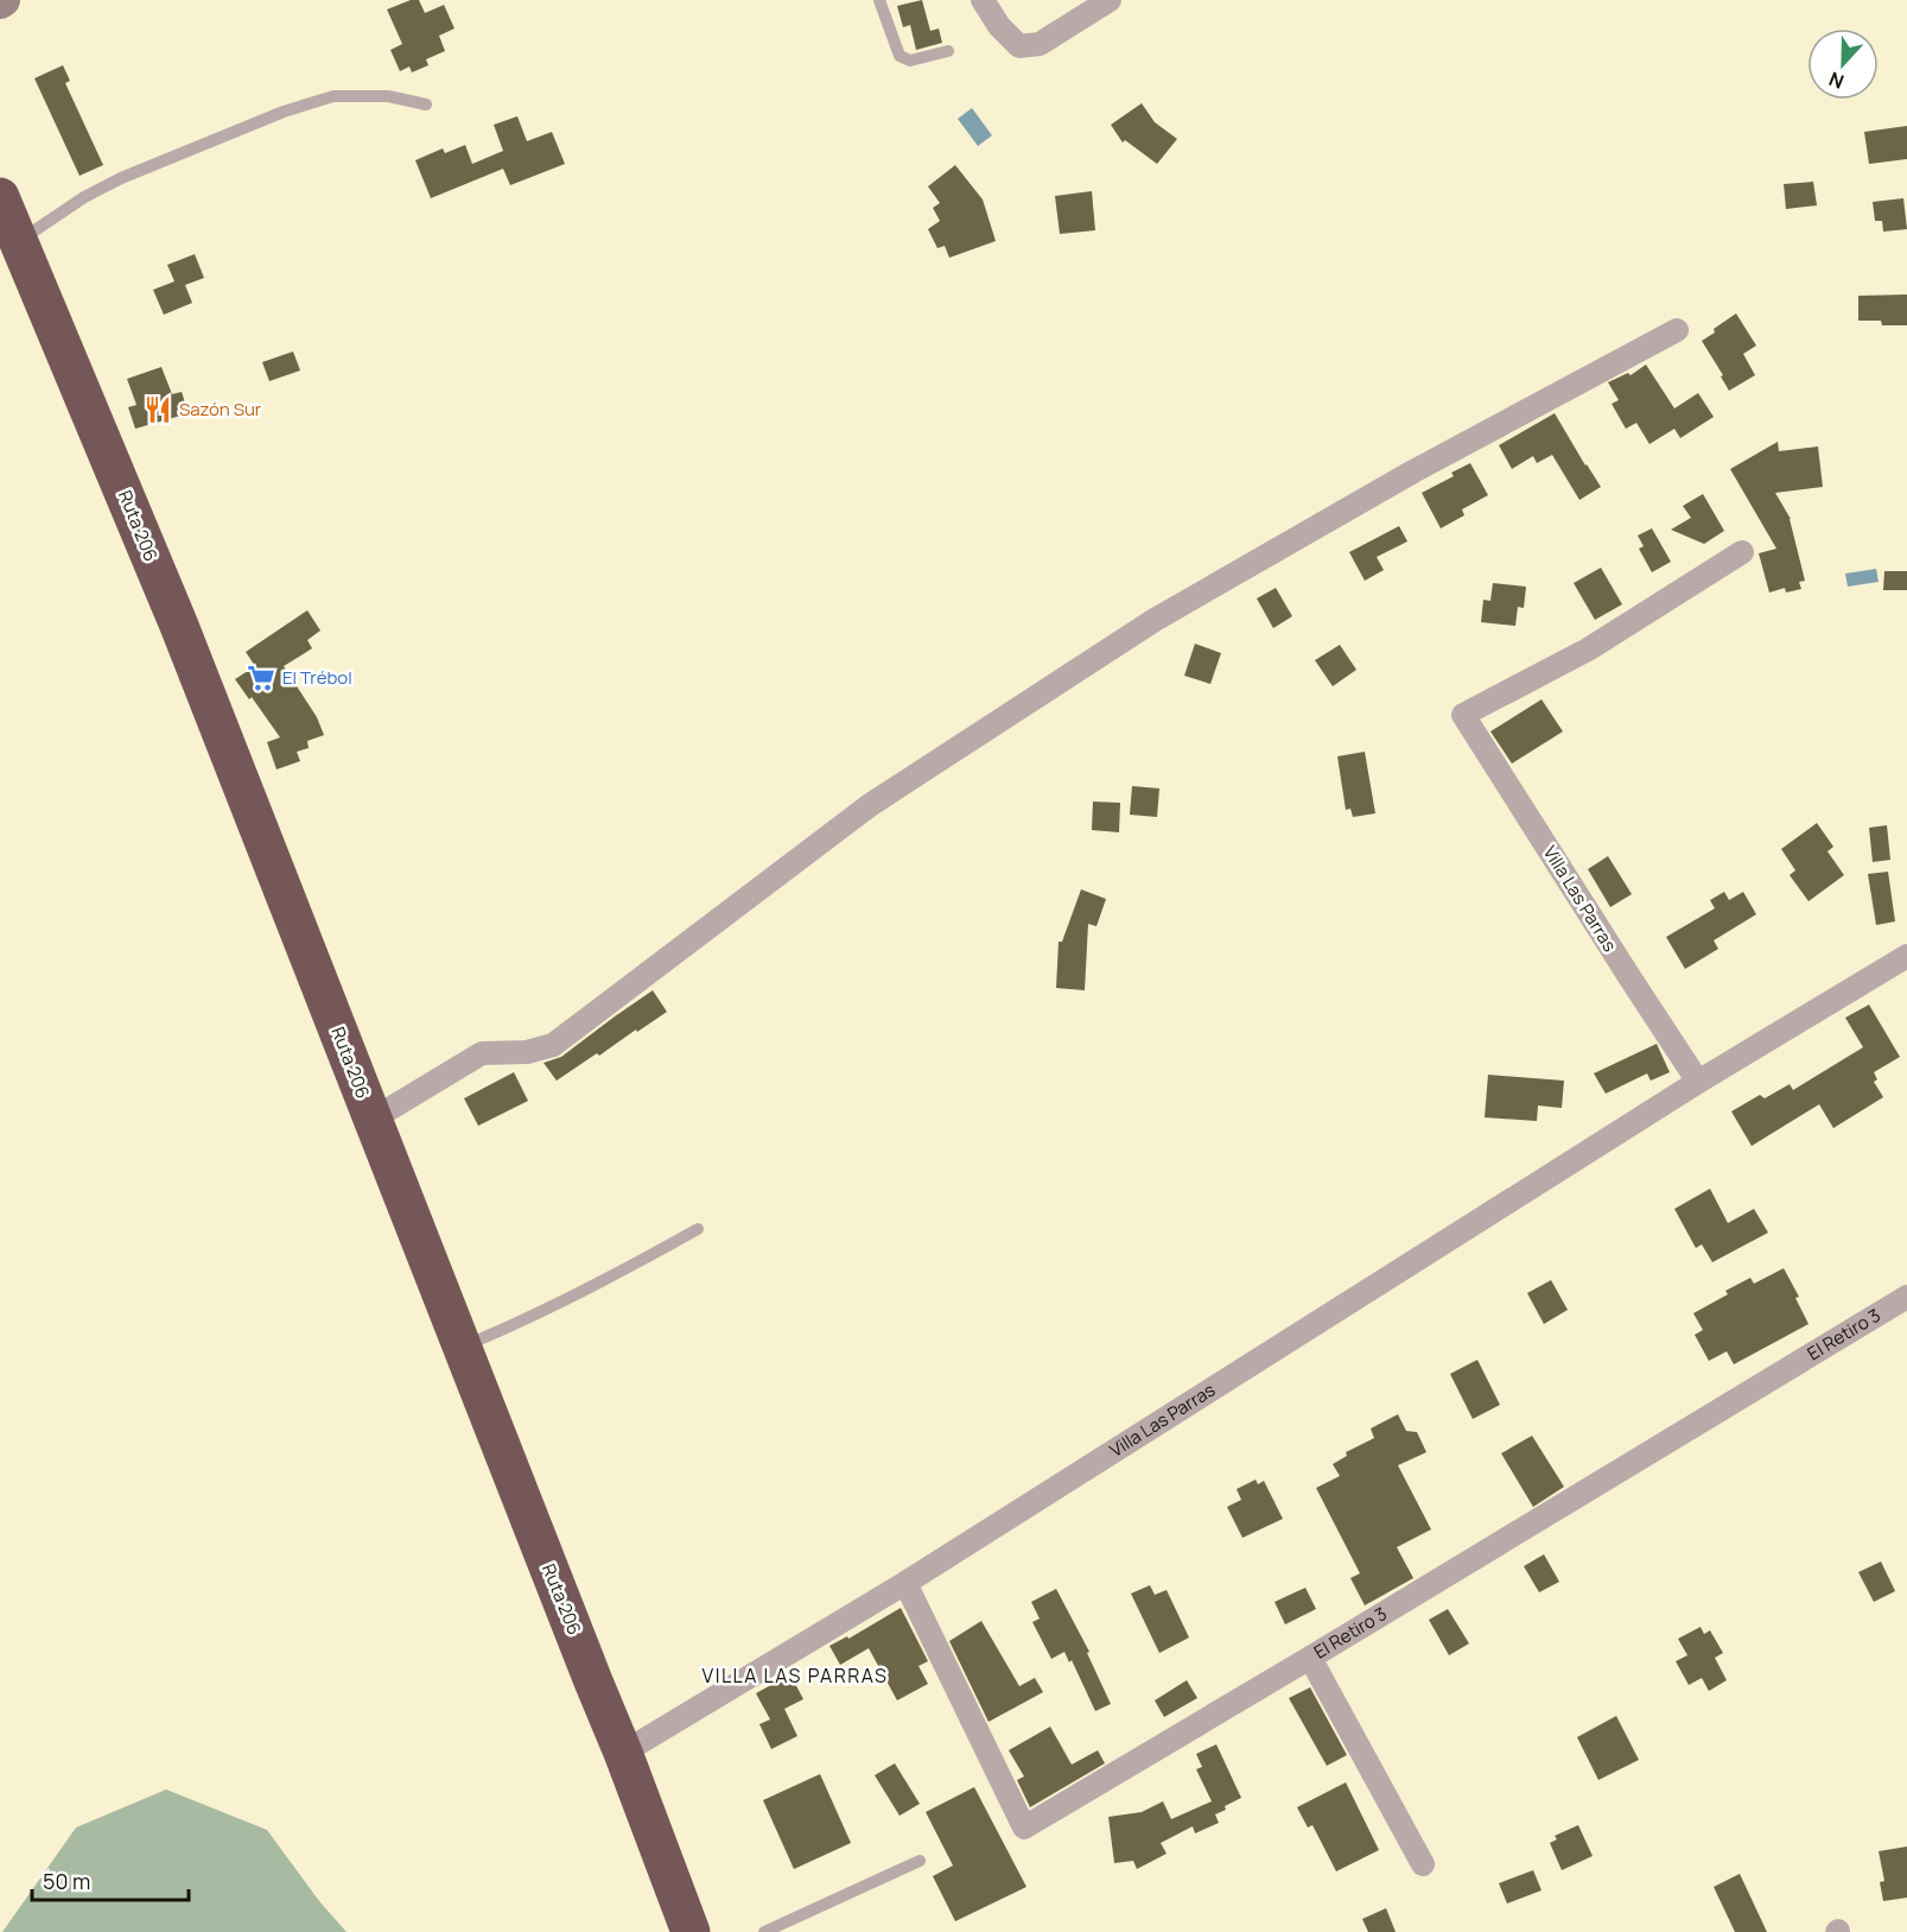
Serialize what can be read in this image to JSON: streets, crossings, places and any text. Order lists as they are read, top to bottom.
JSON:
{
  "streets": {
    "highway": ["Ruta 206"],
    "street": ["Villa Las Parras", "El Retiro 3"]
  },
  "crossings": [
    ["Ruta 206", "Villa Las Parras"],
    ["Villa Las Parras", "El Retiro 3"]
  ],
  "districts": ["VILLA LAS PARRAS"],
  "places": {
    "restaurant": ["Sazón Sur"],
    "supermarket": ["El Trébol"]
  },
  "scale_bar": "50 m",
  "north": "bottom"
}
